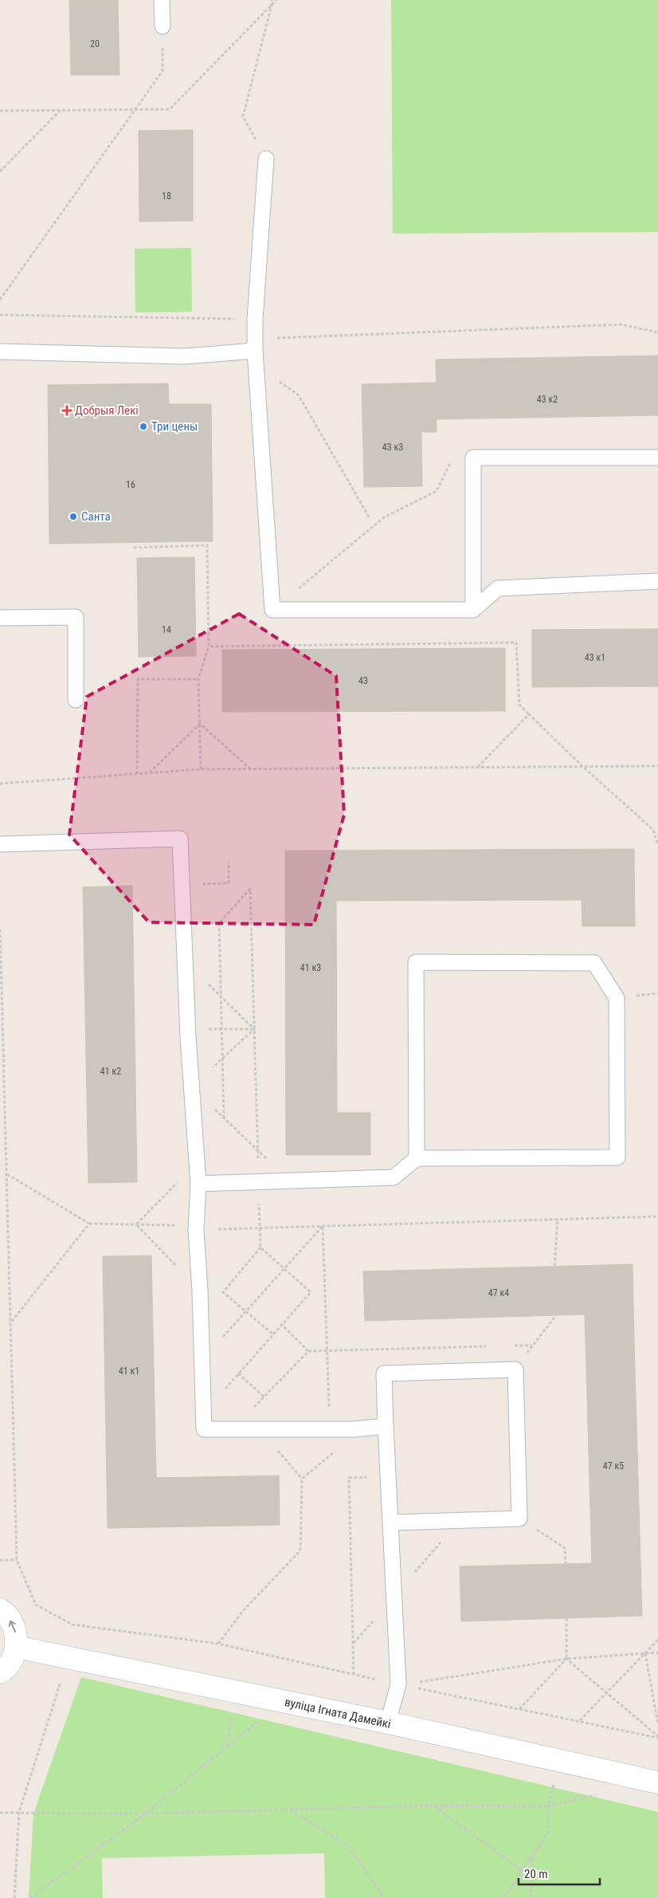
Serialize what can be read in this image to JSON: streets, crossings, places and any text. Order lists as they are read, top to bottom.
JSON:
{
  "streets": {
    "street": ["вуліца Ігната Дамейкі"]
  },
  "places": {
    "health": ["Добрыя Лекі"],
    "other": ["Три цены", "Санта"]
  },
  "house_numbers": [
    "20",
    "18",
    "43 к2",
    "43 к3",
    "16",
    "14",
    "43 к1",
    "43",
    "41 к3",
    "41 к2",
    "47 к4",
    "41 к1",
    "47 к5"
  ],
  "scale_bar": "20 m"
}
